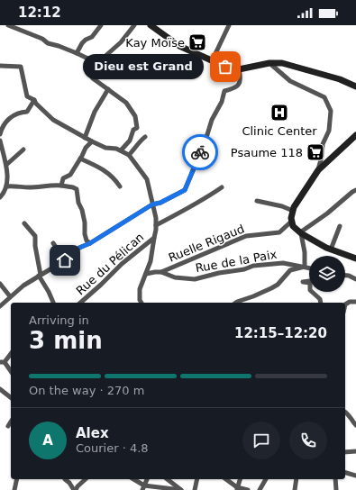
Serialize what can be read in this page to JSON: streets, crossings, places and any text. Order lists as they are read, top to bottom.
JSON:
{
  "streets": {
    "street": ["Ruelle Rigaud", "Rue de la Paix", "Rue du Pélican"]
  },
  "crossings": [
    ["Ruelle Rigaud", "Rue de la Paix"]
  ],
  "places": {
    "supermarket": ["Kay Moïse", "Psaume 118"],
    "other": ["Dieu est Grand"],
    "hospital": ["Clinic Center"]
  },
  "page": {
    "status": "12:12",
    "bubble": "Dieu est Grand",
    "heading": ["3 min", "Arriving in", "12:15–12:20"],
    "panel": ["Alex", "Courier · 4.8"],
    "bar": "On the way · 270 m",
    "round": "A"
  }
}
